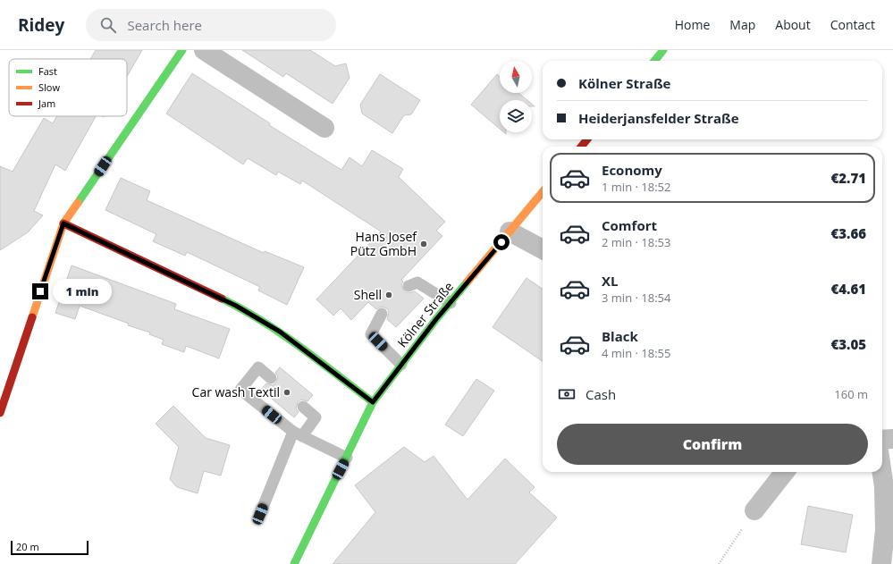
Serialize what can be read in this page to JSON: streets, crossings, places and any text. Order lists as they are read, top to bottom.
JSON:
{
  "streets": {
    "street": ["Kölner Straße"]
  },
  "places": ["Hans Josef Pütz GmbH", "Shell", "Car wash Textil"],
  "legend": ["Fast", "Slow", "Jam"],
  "scale_bar": "20 m",
  "north": "top",
  "page": {
    "header": "Ridey",
    "search": "Search here",
    "nav": [
      "Home",
      "Map",
      "About",
      "Contact"
    ],
    "banner": ["Kölner Straße", "Heiderjansfelder Straße"],
    "list": [
      {
        "name": "Economy",
        "note": "1 min · 18:52",
        "value": "€2.71"
      },
      {
        "name": "Comfort",
        "note": "2 min · 18:53",
        "value": "€3.66"
      },
      {
        "name": "XL",
        "note": "3 min · 18:54",
        "value": "€4.61"
      },
      {
        "name": "Black",
        "note": "4 min · 18:55",
        "value": "€3.05"
      }
    ],
    "bubble": "1 min",
    "pay": ["Cash", "160 m"],
    "buttons": "Confirm",
    "scale": "20 m"
  }
}
